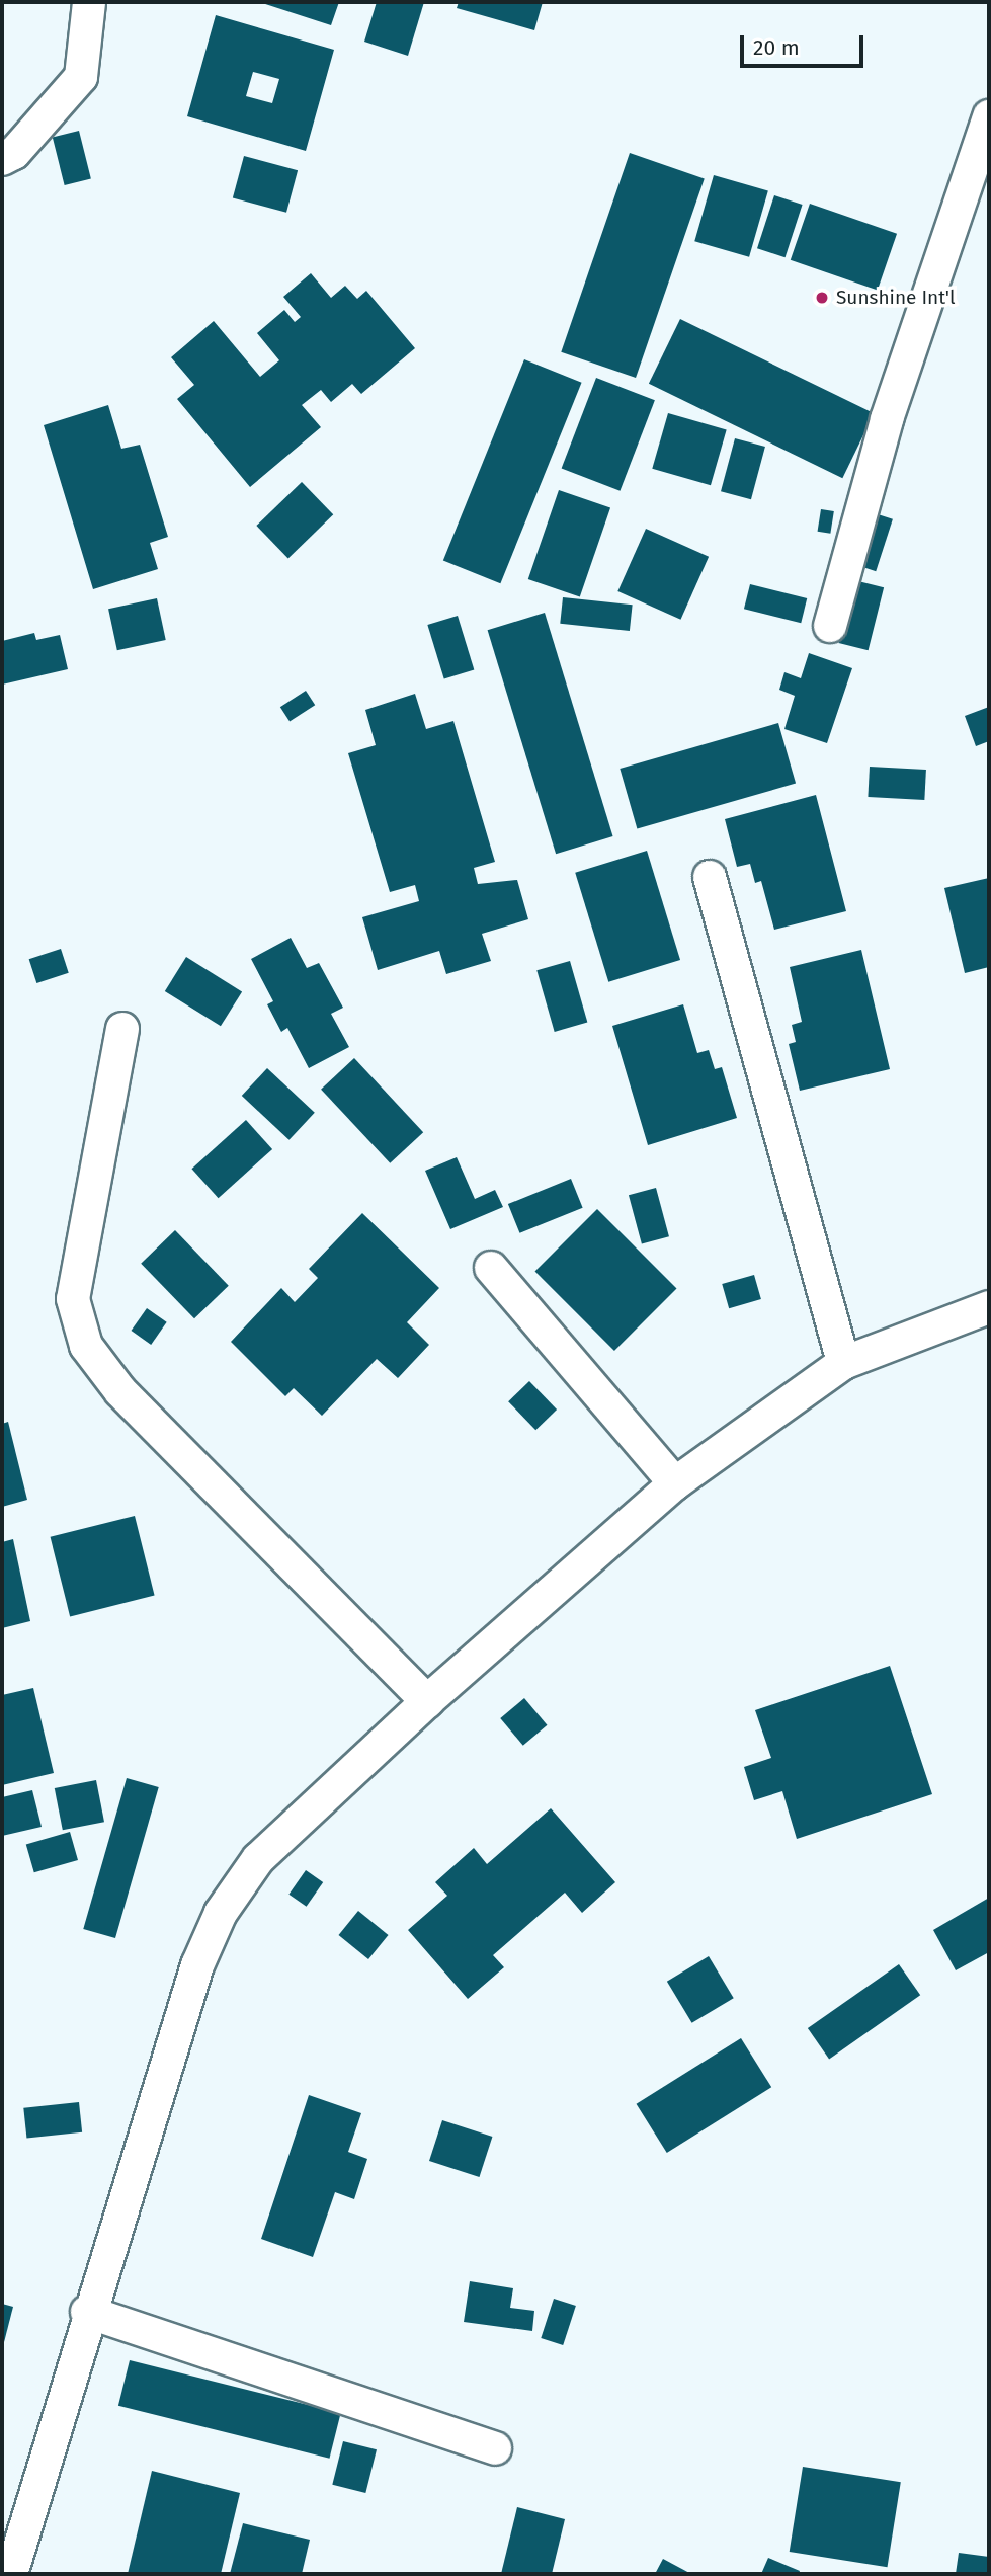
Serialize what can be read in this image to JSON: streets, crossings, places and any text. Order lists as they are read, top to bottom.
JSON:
{
  "places": ["Sunshine Int'l"],
  "scale_bar": "20 m"
}
